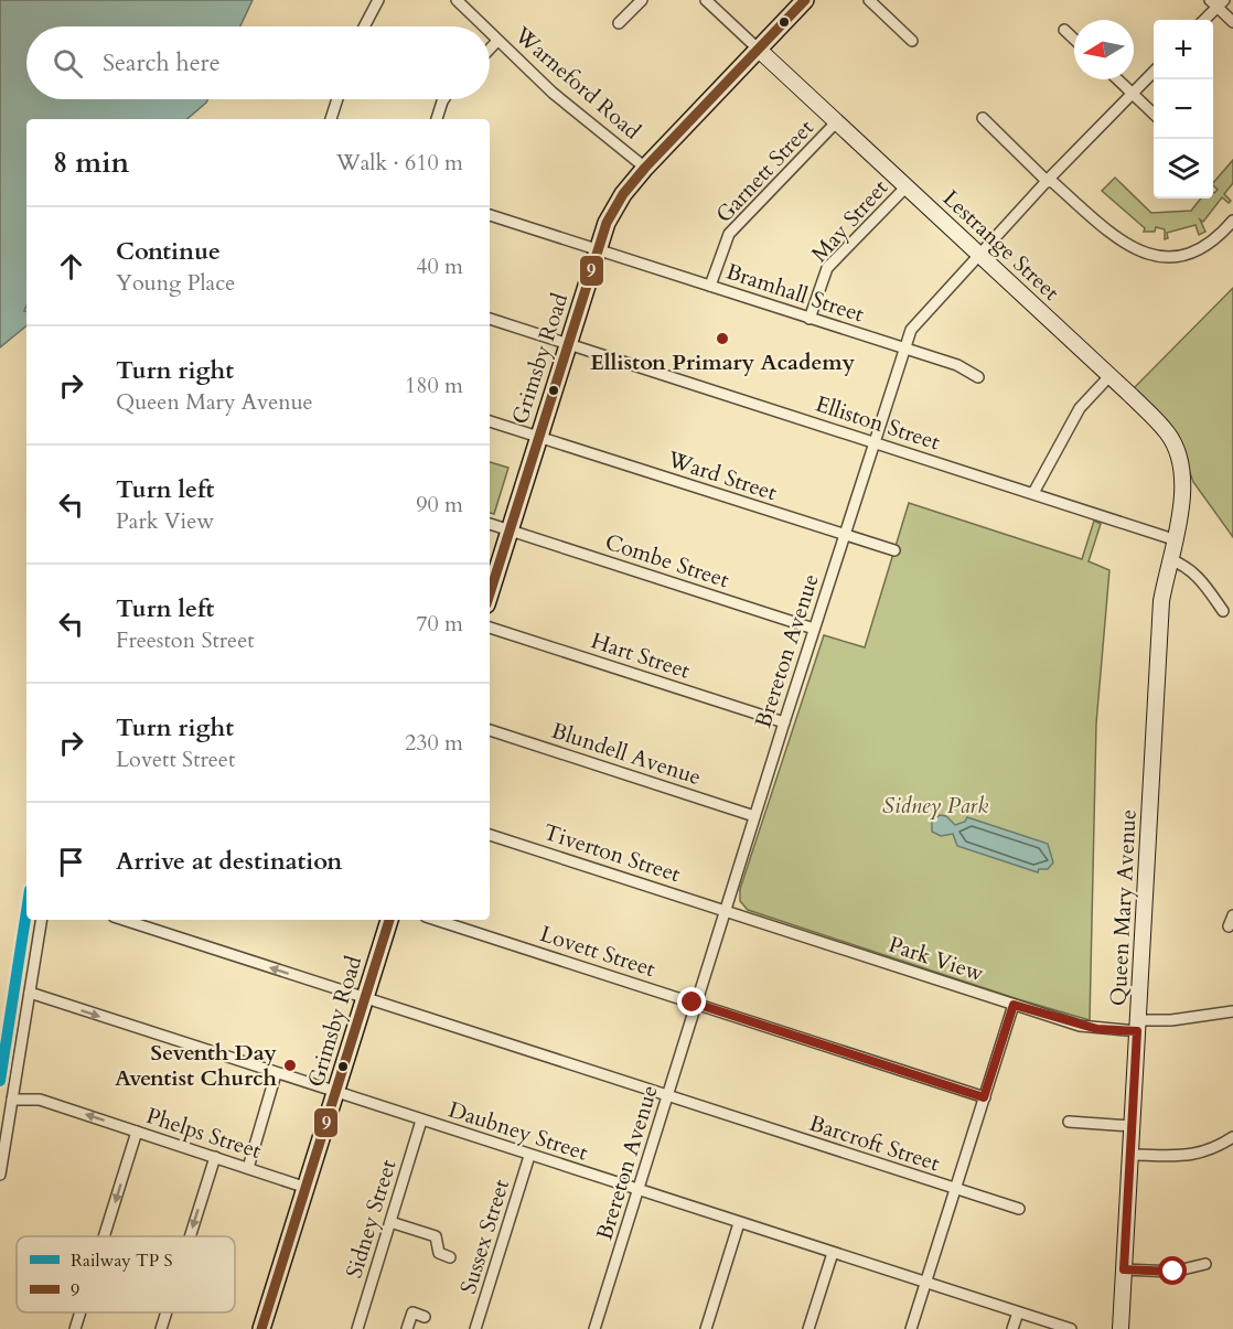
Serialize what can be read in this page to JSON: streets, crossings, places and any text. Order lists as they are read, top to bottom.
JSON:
{
  "streets": {
    "main road": ["Grimsby Road"],
    "street": [
      "Warneford Road",
      "Garnett Street",
      "May Street",
      "Lestrange Street",
      "Bramhall Street",
      "Elliston Street",
      "Ward Street",
      "Combe Street",
      "Brereton Avenue",
      "Hart Street",
      "Blundell Avenue",
      "Tiverton Street",
      "Queen Mary Avenue",
      "Lovett Street",
      "Park View",
      "Daubney Street",
      "Phelps Street",
      "Barcroft Street",
      "Sidney Street",
      "Sussex Street"
    ]
  },
  "crossings": [
    ["Warneford Road", "Grimsby Road"],
    ["Garnett Street", "Lestrange Street"],
    ["Garnett Street", "Bramhall Street"],
    ["May Street", "Lestrange Street"],
    ["May Street", "Bramhall Street"],
    ["Lestrange Street", "Grimsby Road"],
    ["Lestrange Street", "Brereton Avenue"],
    ["Lestrange Street", "Queen Mary Avenue"],
    ["Bramhall Street", "Grimsby Road"],
    ["Bramhall Street", "Brereton Avenue"],
    ["Grimsby Road", "Elliston Street"],
    ["Grimsby Road", "Ward Street"],
    ["Grimsby Road", "Combe Street"],
    ["Grimsby Road", "Daubney Street"],
    ["Grimsby Road", "Phelps Street"],
    ["Grimsby Road", "Barcroft Street"],
    ["Elliston Street", "Brereton Avenue"],
    ["Elliston Street", "Queen Mary Avenue"],
    ["Ward Street", "Brereton Avenue"],
    ["Combe Street", "Brereton Avenue"],
    ["Brereton Avenue", "Hart Street"],
    ["Brereton Avenue", "Blundell Avenue"],
    ["Brereton Avenue", "Tiverton Street"],
    ["Brereton Avenue", "Lovett Street"],
    ["Brereton Avenue", "Park View"],
    ["Brereton Avenue", "Daubney Street"],
    ["Brereton Avenue", "Barcroft Street"],
    ["Tiverton Street", "Park View"],
    ["Queen Mary Avenue", "Park View"],
    ["Daubney Street", "Sidney Street"],
    ["Daubney Street", "Sussex Street"]
  ],
  "one_way": ["Phelps Street"],
  "parks": ["Sidney Park"],
  "places": ["Elliston Primary Academy", "Seventh Day Aventist Church"],
  "lines": ["transit line 9"],
  "legend": ["Railway TP S", "9"],
  "north": "left",
  "page": {
    "map_buttons": ["+", "−"],
    "search": "Search here",
    "heading": ["8 min", "Walk · 610 m"],
    "list": [
      ["Continue", "Young Place", "40 m"],
      ["Turn right", "Queen Mary Avenue", "180 m"],
      ["Turn left", "Park View", "90 m"],
      ["Turn left", "Freeston Street", "70 m"],
      ["Turn right", "Lovett Street", "230 m"],
      "Arrive at destination"
    ]
  }
}
